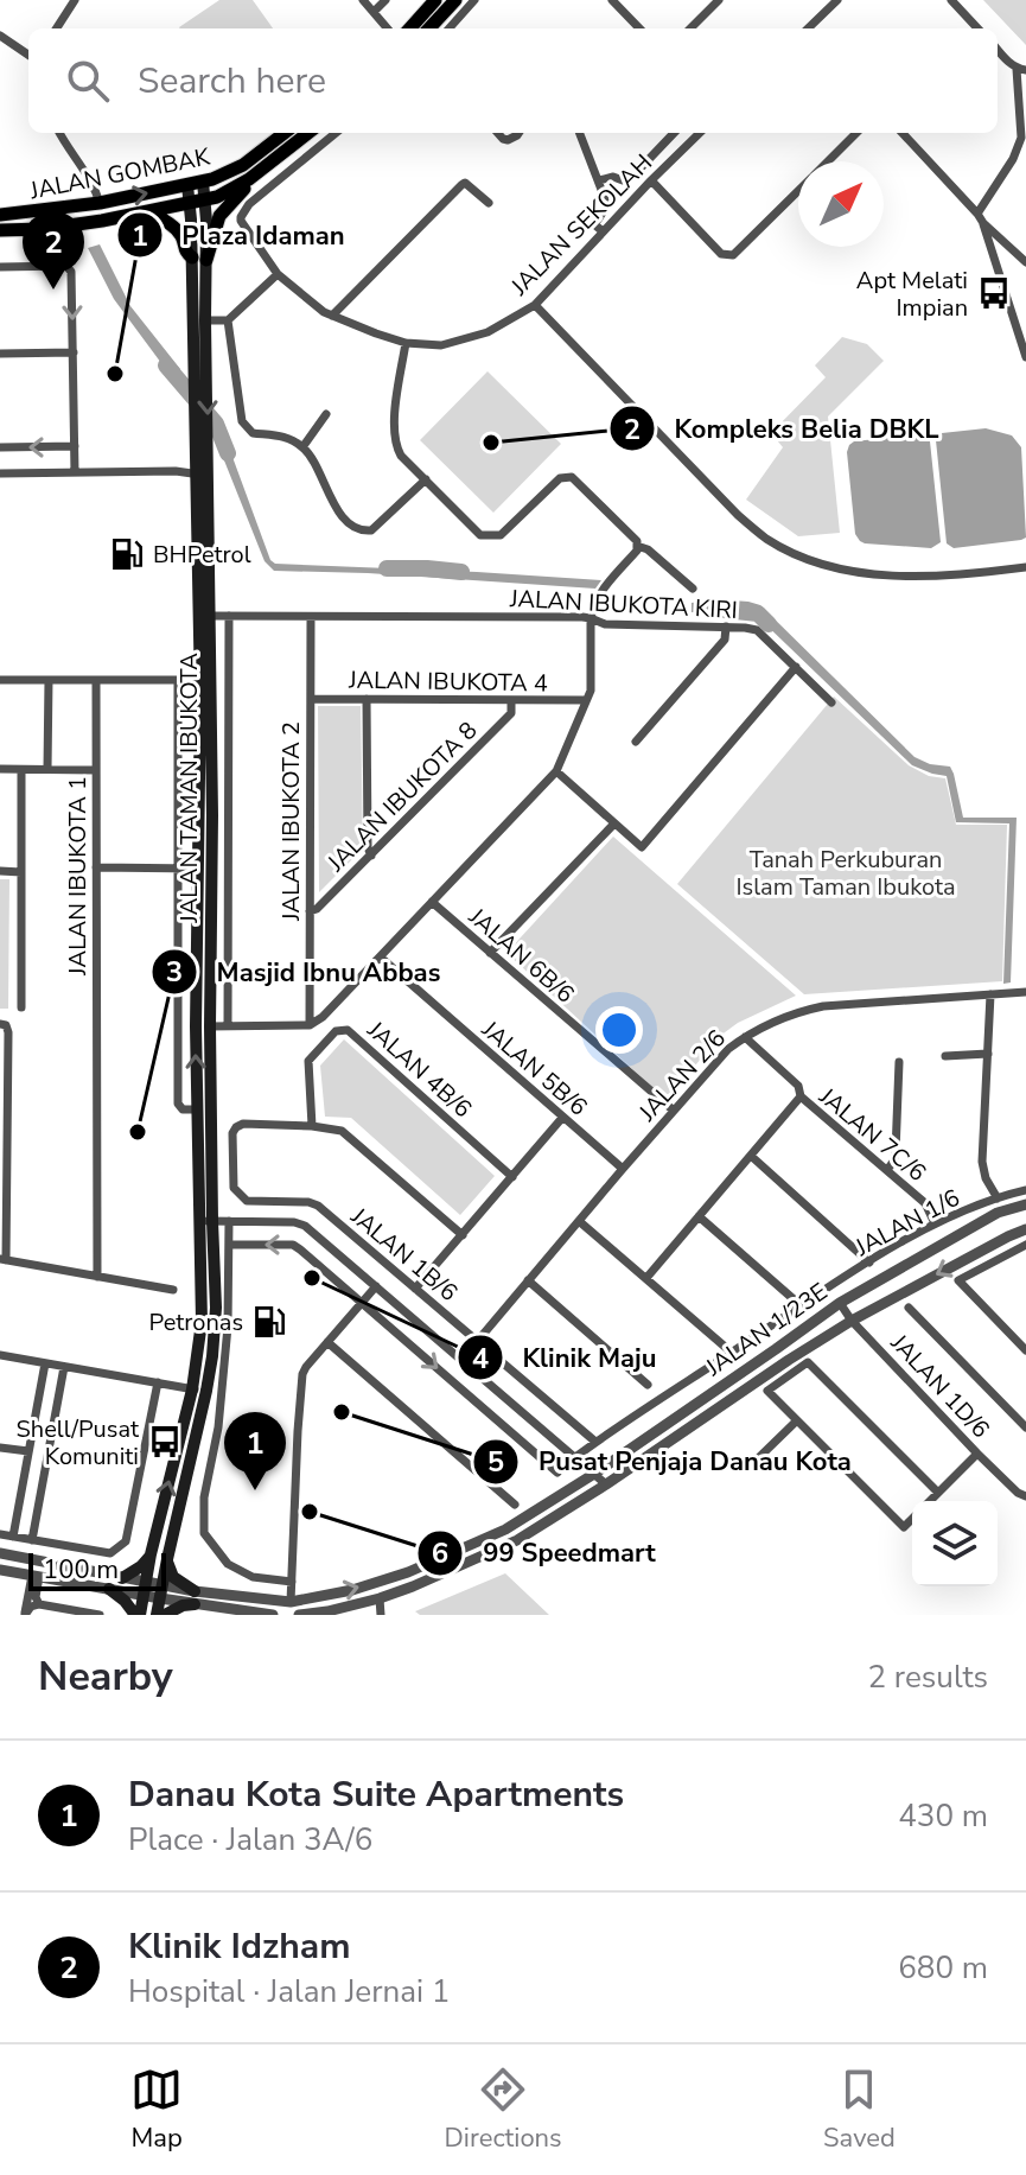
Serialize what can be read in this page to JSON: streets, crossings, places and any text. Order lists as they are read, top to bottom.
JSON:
{
  "streets": {
    "main road": ["JALAN GOMBAK", "JALAN TAMAN IBUKOTA"],
    "street": [
      "JALAN SEKOLAH",
      "JALAN IBUKOTA KIRI",
      "JALAN IBUKOTA 4",
      "JALAN IBUKOTA 8",
      "JALAN IBUKOTA 2",
      "JALAN IBUKOTA 1",
      "JALAN 6B/6",
      "JALAN 5B/6",
      "JALAN 4B/6",
      "JALAN 2/6",
      "JALAN 7C/6",
      "JALAN 1/6",
      "JALAN 1B/6",
      "JALAN 1/23E",
      "JALAN 1D/6"
    ]
  },
  "crossings": [
    ["JALAN GOMBAK", "JALAN TAMAN IBUKOTA"],
    ["JALAN IBUKOTA KIRI", "JALAN TAMAN IBUKOTA"],
    ["JALAN IBUKOTA KIRI", "JALAN IBUKOTA 2"],
    ["JALAN IBUKOTA 4", "JALAN IBUKOTA 8"],
    ["JALAN IBUKOTA 4", "JALAN IBUKOTA 2"],
    ["JALAN TAMAN IBUKOTA", "JALAN 1/23E"],
    ["JALAN IBUKOTA 8", "JALAN IBUKOTA 2"],
    ["JALAN 6B/6", "JALAN 2/6"],
    ["JALAN 5B/6", "JALAN 2/6"],
    ["JALAN 4B/6", "JALAN 1B/6"],
    ["JALAN 2/6", "JALAN 7C/6"],
    ["JALAN 2/6", "JALAN 1B/6"],
    ["JALAN 7C/6", "JALAN 1/6"],
    ["JALAN 1/6", "JALAN 1B/6"],
    ["JALAN 1/23E", "JALAN 1D/6"]
  ],
  "parks": ["Tanah Perkuburan Islam Taman Ibukota"],
  "places": {
    "bus stop": ["Apt Melati Impian", "Shell/Pusat Komuniti"],
    "other": [
      "Plaza Idaman",
      "Kompleks Belia DBKL",
      "Masjid Ibnu Abbas",
      "Klinik Maju",
      "Pusat Penjaja Danau Kota",
      "99 Speedmart"
    ],
    "fuel station": ["BHPetrol", "Petronas"]
  },
  "scale_bar": "100 m",
  "north": "top right",
  "page": {
    "search": "Search here",
    "pins": ["2", "1"],
    "scale": "100 m",
    "heading": ["Nearby", "2 results"],
    "list": [
      {
        "mark": "1",
        "name": "Danau Kota Suite Apartments",
        "note": "Place · Jalan 3A/6",
        "value": "430 m"
      },
      {
        "mark": "2",
        "name": "Klinik Idzham",
        "note": "Hospital · Jalan Jernai 1",
        "value": "680 m"
      }
    ],
    "nav": ["Map", "Directions", "Saved"]
  }
}
